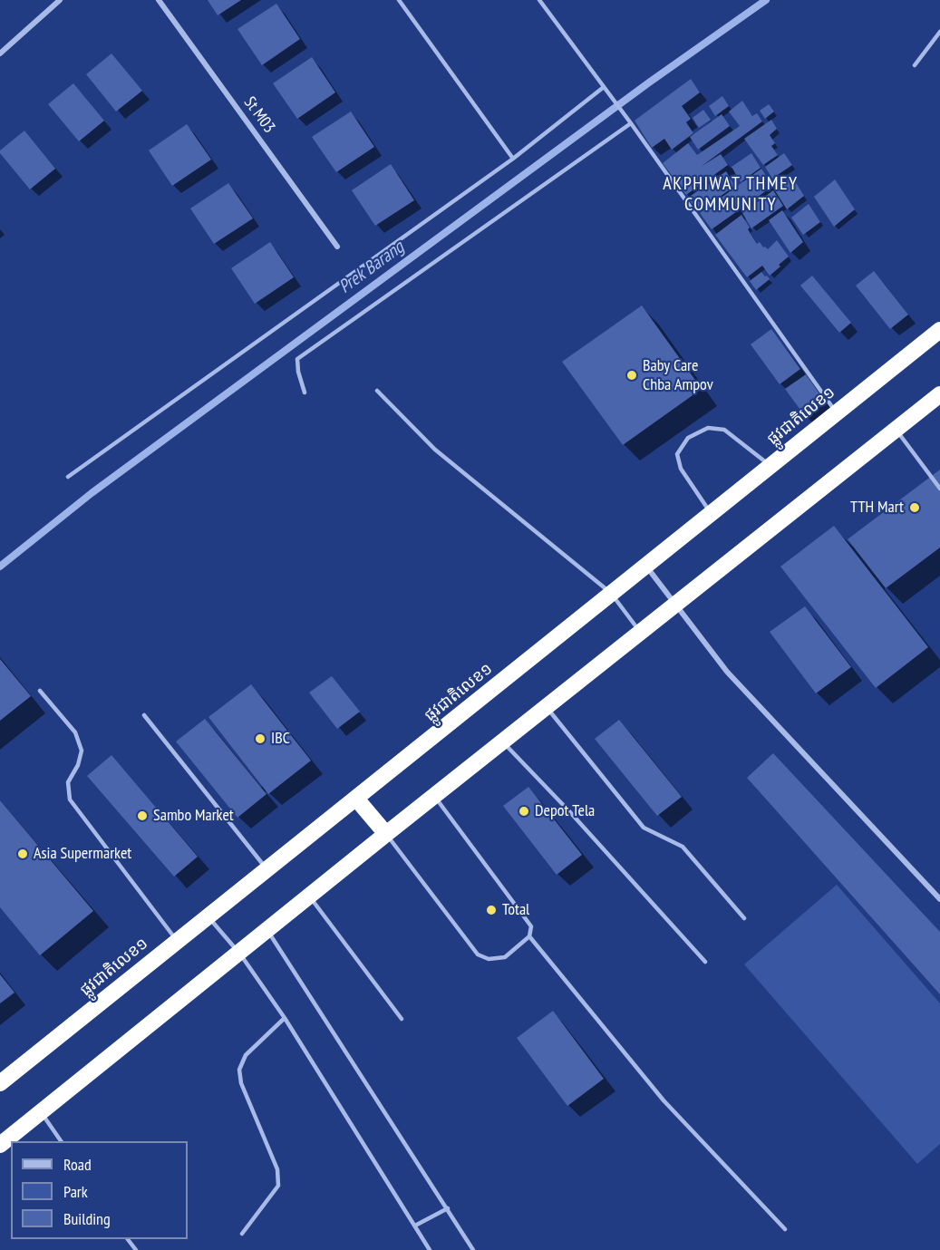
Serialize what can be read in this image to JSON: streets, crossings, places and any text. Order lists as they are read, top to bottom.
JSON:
{
  "streets": {
    "highway": ["ផ្លូវជាតិលេខ១"],
    "street": ["St M03"]
  },
  "districts": ["AKPHIWAT THMEY COMMUNITY"],
  "water": ["Prek Barang"],
  "places": [
    "Baby Care Chba Ampov",
    "TTH Mart",
    "IBC",
    "Depot Tela",
    "Sambo Market",
    "Asia Supermarket",
    "Total"
  ],
  "legend": ["Road", "Park", "Building"]
}
